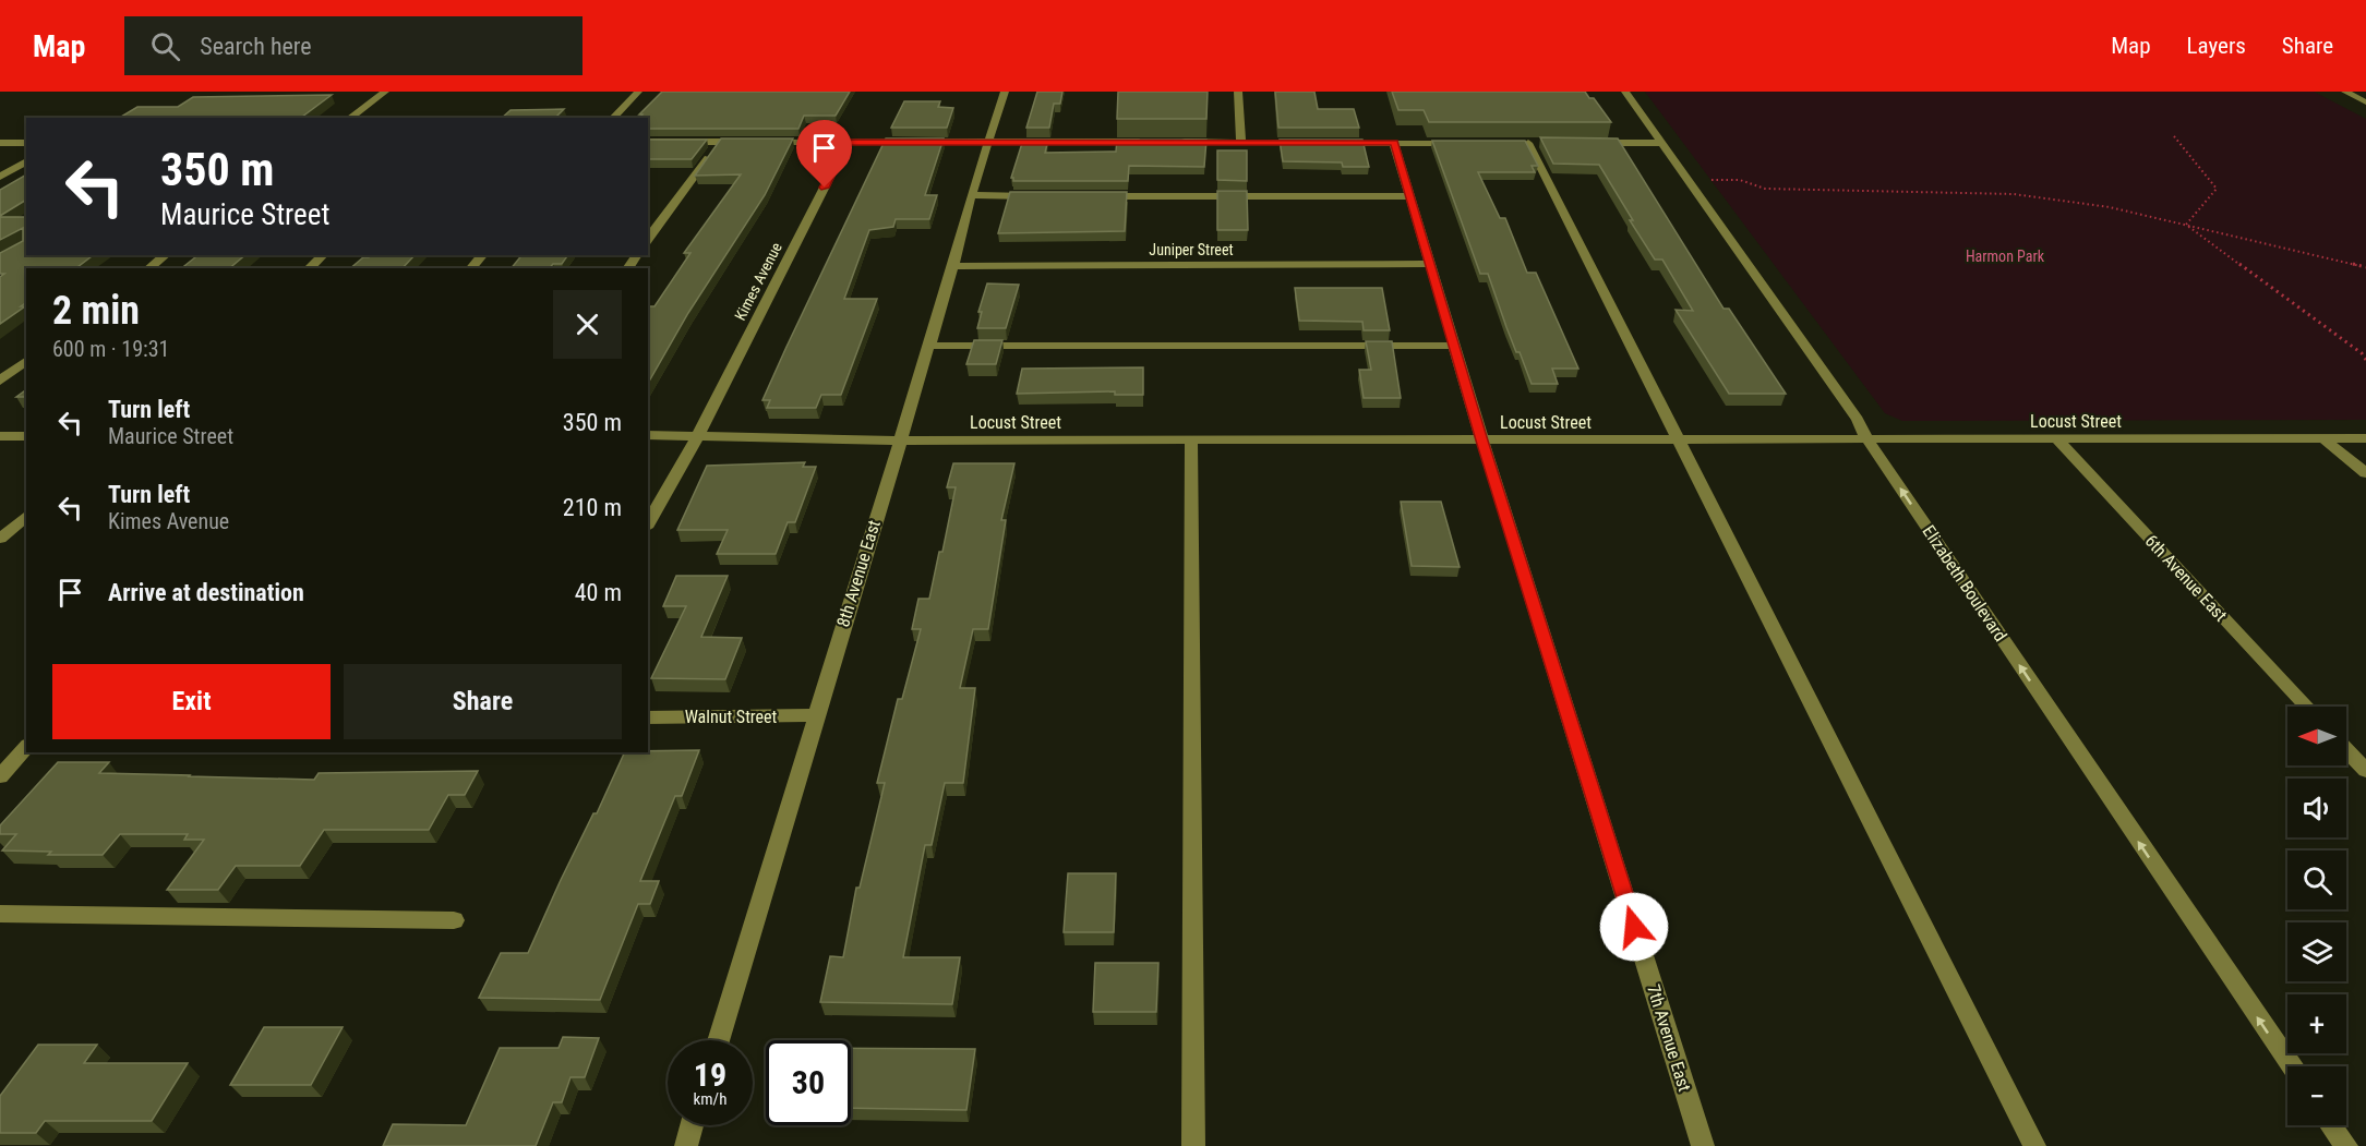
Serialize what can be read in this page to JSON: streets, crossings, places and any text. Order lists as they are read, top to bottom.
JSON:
{
  "streets": {
    "street": [
      "Juniper Street",
      "Kimes Avenue",
      "Locust Street",
      "8th Avenue East",
      "6th Avenue East",
      "Elizabeth Boulevard",
      "Walnut Street",
      "7th Avenue East"
    ]
  },
  "crossings": [
    ["Juniper Street", "8th Avenue East"],
    ["Juniper Street", "7th Avenue East"],
    ["Kimes Avenue", "Locust Street"],
    ["Locust Street", "8th Avenue East"],
    ["Locust Street", "6th Avenue East"],
    ["Locust Street", "Elizabeth Boulevard"],
    ["Locust Street", "7th Avenue East"],
    ["8th Avenue East", "Walnut Street"]
  ],
  "one_way": ["Elizabeth Boulevard"],
  "parks": ["Harmon Park"],
  "north": "left",
  "page": {
    "header": "Map",
    "search": "Search here",
    "nav": ["Map", "Layers", "Share"],
    "turn": ["350 m", "Maurice Street"],
    "heading": ["2 min", "600 m · 19:31"],
    "list": [
      {
        "name": "Turn left",
        "note": "Maurice Street",
        "value": "350 m"
      },
      {
        "name": "Turn left",
        "note": "Kimes Avenue",
        "value": "210 m"
      },
      {
        "name": "Arrive at destination",
        "value": "40 m"
      }
    ],
    "buttons": ["Exit", "Share"],
    "map_buttons": ["+", "−"],
    "speed": "19 km/h",
    "limit": "30"
  }
}
